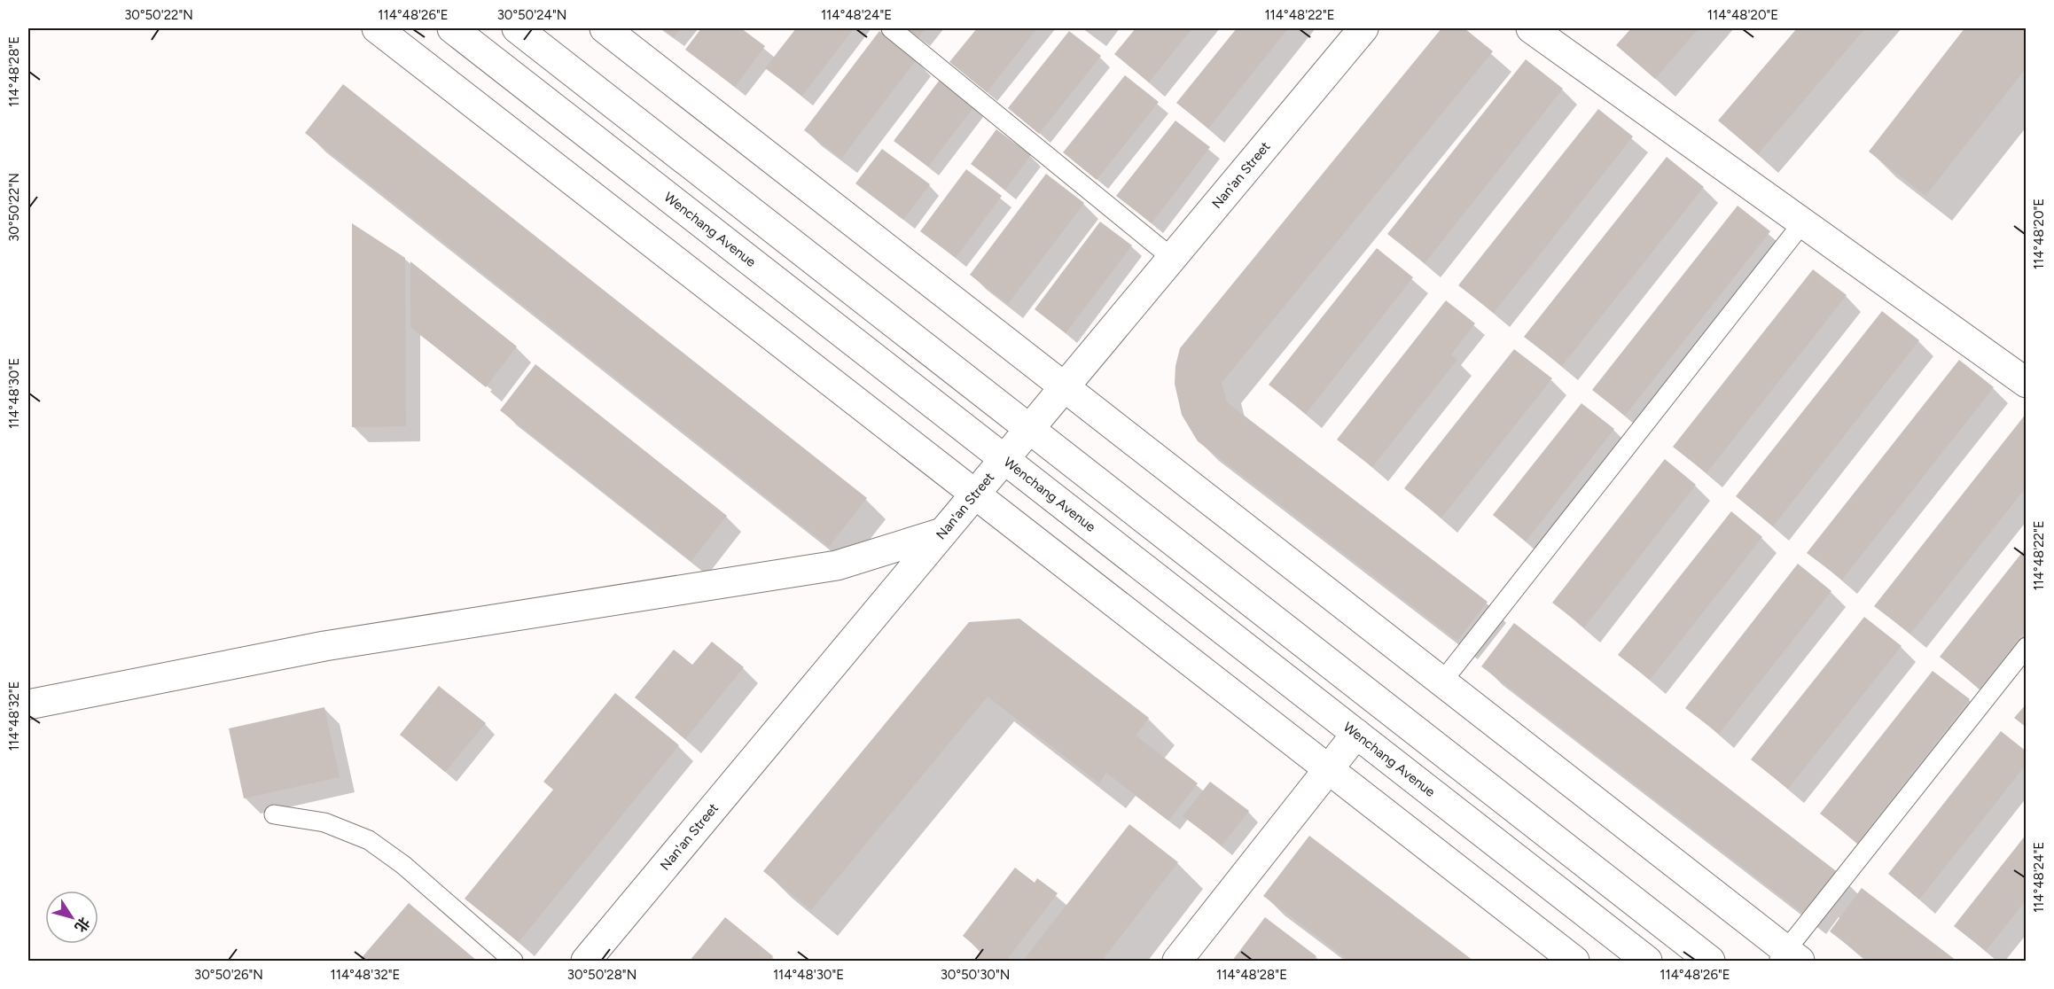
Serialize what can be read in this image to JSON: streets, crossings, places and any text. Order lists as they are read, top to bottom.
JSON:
{
  "streets": {
    "street": ["Nan'an Street", "Wenchang Avenue"]
  },
  "crossings": [
    ["Nan'an Street", "Wenchang Avenue"]
  ],
  "north": "bottom right",
  "coordinates": [
    "30°50'22\"N",
    "114°48'26\"E",
    "30°50'24\"N",
    "114°48'24\"E",
    "114°48'22\"E",
    "114°48'20\"E",
    "114°48'28\"E",
    "114°48'30\"E",
    "114°48'32\"E",
    "30°50'26\"N",
    "30°50'28\"N",
    "30°50'30\"N"
  ]
}
